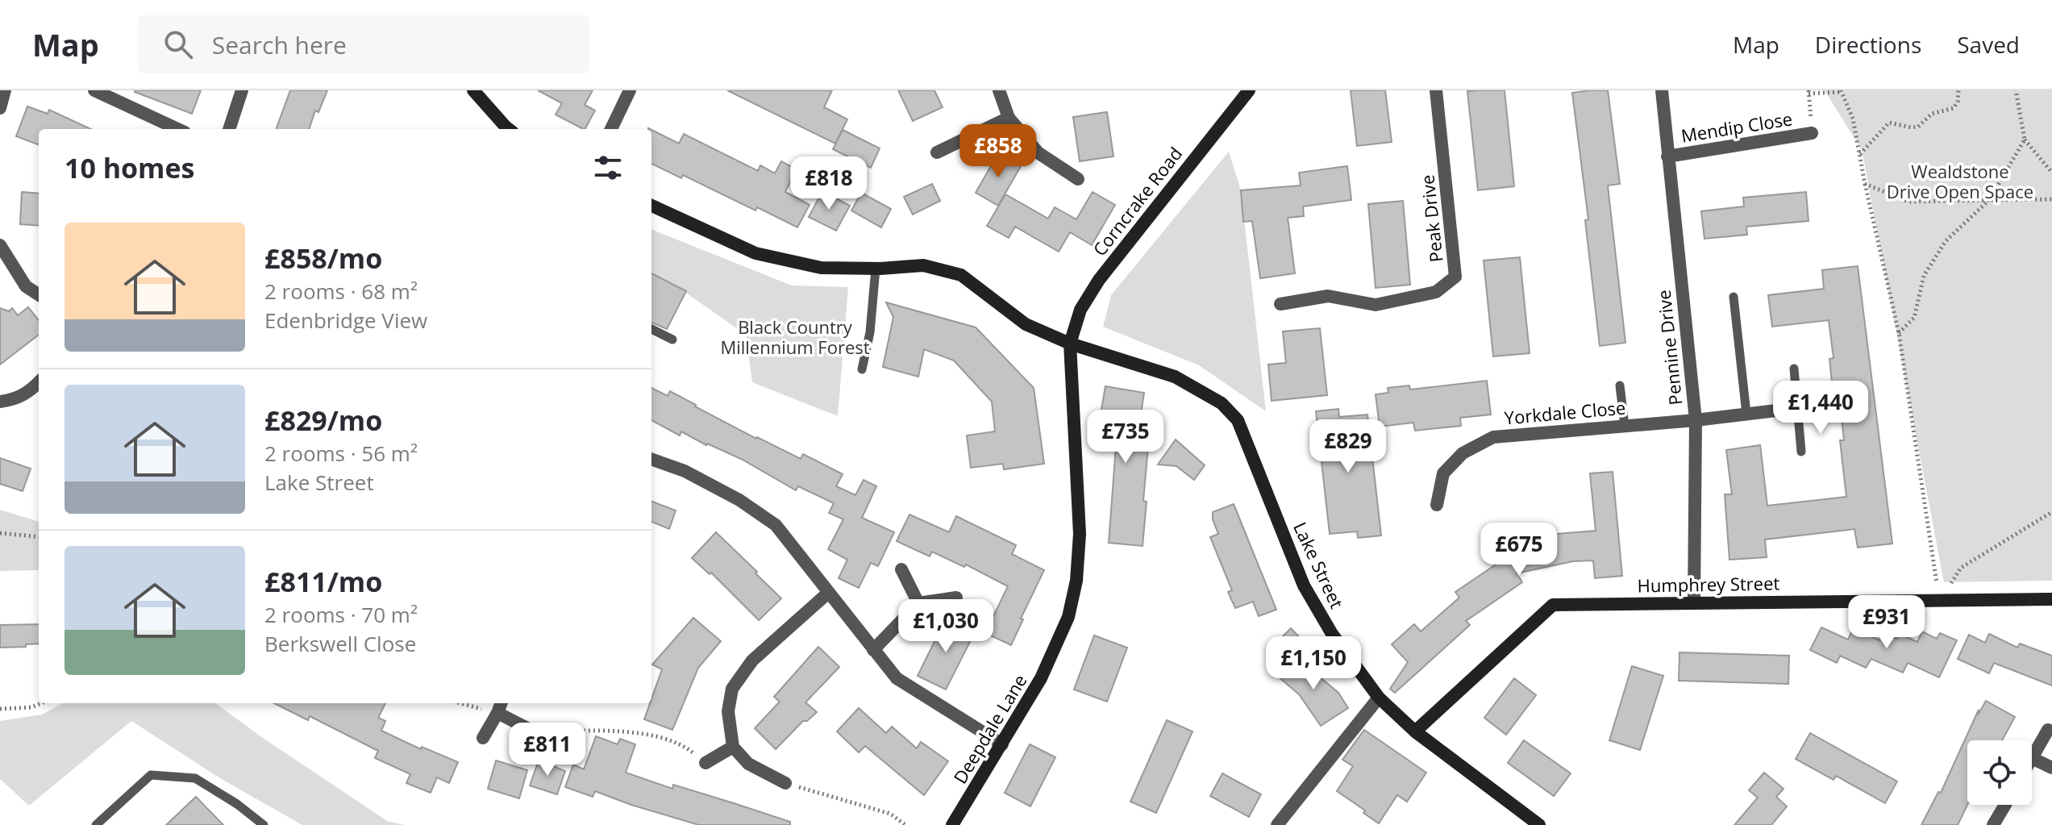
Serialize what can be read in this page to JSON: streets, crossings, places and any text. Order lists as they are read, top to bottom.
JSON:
{
  "streets": {
    "street": [
      "Mendip Close",
      "Corncrake Road",
      "Peak Drive",
      "Pennine Drive",
      "Yorkdale Close",
      "Lake Street",
      "Humphrey Street",
      "Deepdale Lane"
    ]
  },
  "crossings": [
    ["Mendip Close", "Pennine Drive"],
    ["Corncrake Road", "Lake Street"],
    ["Corncrake Road", "Deepdale Lane"],
    ["Pennine Drive", "Yorkdale Close"],
    ["Pennine Drive", "Humphrey Street"],
    ["Lake Street", "Humphrey Street"],
    ["Lake Street", "Deepdale Lane"]
  ],
  "parks": ["Wealdstone Drive Open Space", "Black Country Millennium Forest"],
  "page": {
    "header": "Map",
    "search": "Search here",
    "nav": ["Map", "Directions", "Saved"],
    "price": [
      "£858",
      "£818",
      "£1,440",
      "£735",
      "£829",
      "£675",
      "£931",
      "£1,030",
      "£1,150",
      "£811"
    ],
    "heading": "10 homes",
    "list": [
      {
        "name": "£858/mo",
        "note": "2 rooms · 68 m² · Edenbridge View"
      },
      {
        "name": "£829/mo",
        "note": "2 rooms · 56 m² · Lake Street"
      },
      {
        "name": "£811/mo",
        "note": "2 rooms · 70 m² · Berkswell Close"
      }
    ]
  }
}
